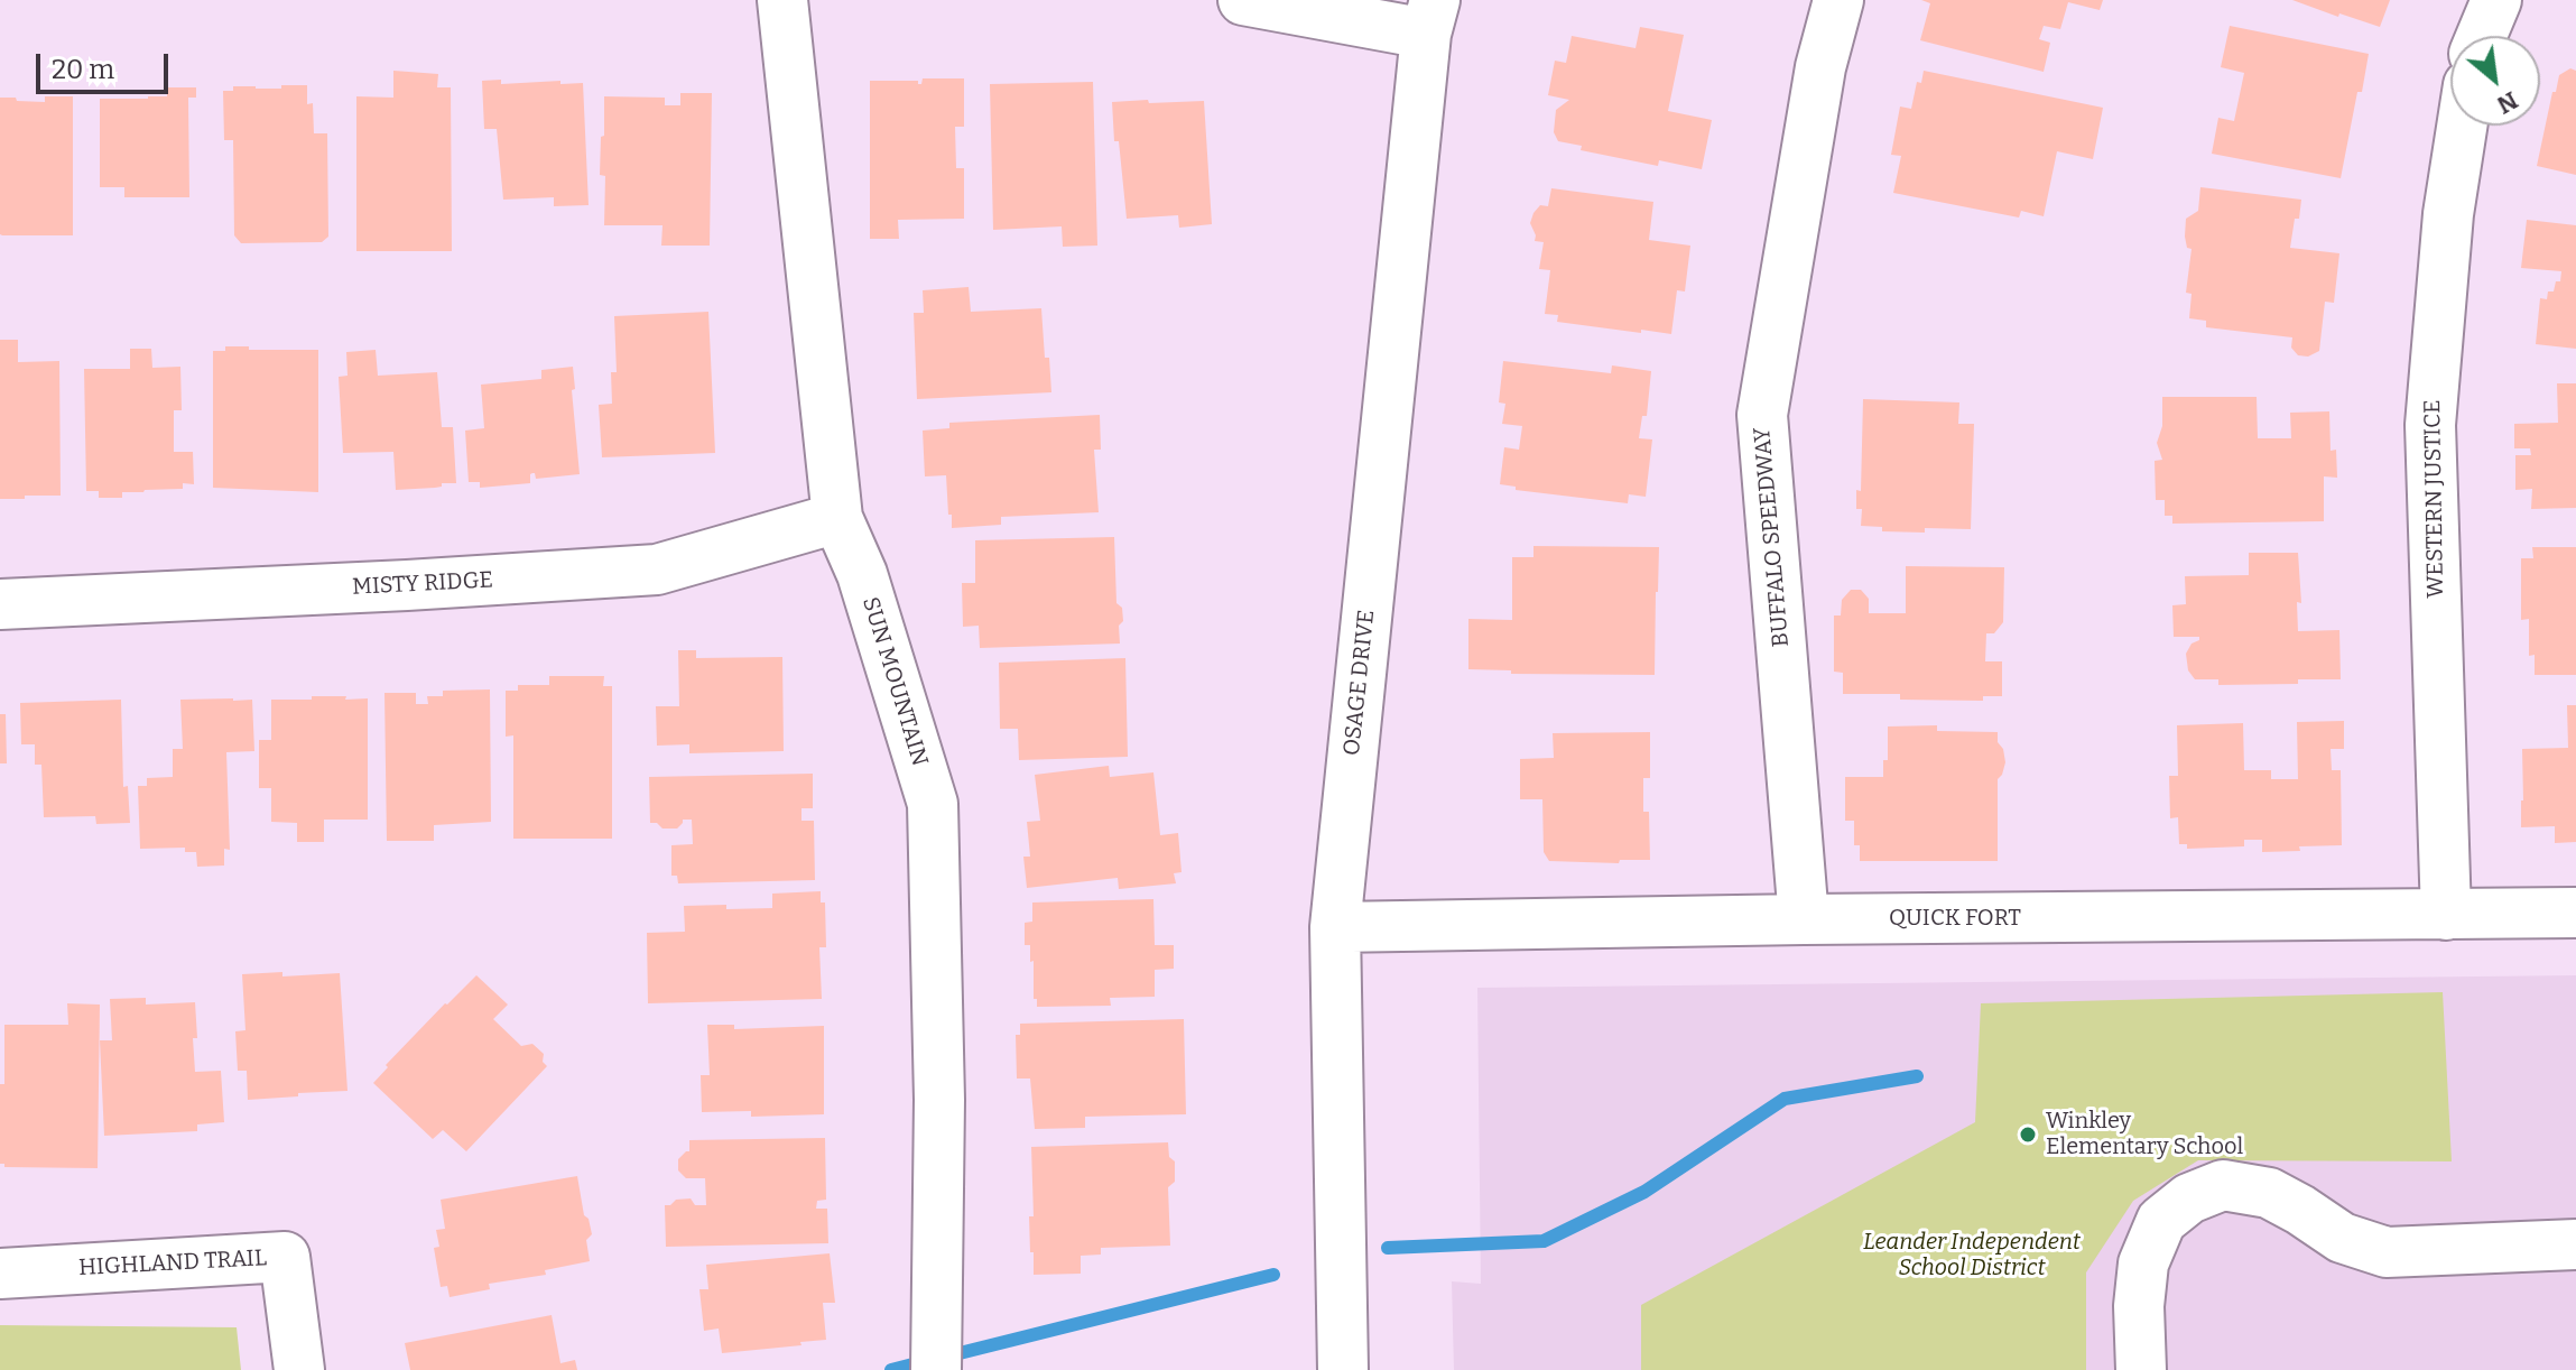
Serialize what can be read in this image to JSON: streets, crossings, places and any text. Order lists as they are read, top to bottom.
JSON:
{
  "streets": {
    "street": [
      "WESTERN JUSTICE",
      "BUFFALO SPEEDWAY",
      "MISTY RIDGE",
      "SUN MOUNTAIN",
      "OSAGE DRIVE",
      "QUICK FORT",
      "HIGHLAND TRAIL"
    ]
  },
  "crossings": [
    ["WESTERN JUSTICE", "QUICK FORT"],
    ["BUFFALO SPEEDWAY", "QUICK FORT"],
    ["MISTY RIDGE", "SUN MOUNTAIN"],
    ["OSAGE DRIVE", "QUICK FORT"]
  ],
  "parks": ["Leander Independent School District"],
  "places": ["Winkley Elementary School"],
  "scale_bar": "20 m",
  "north": "bottom right"
}
